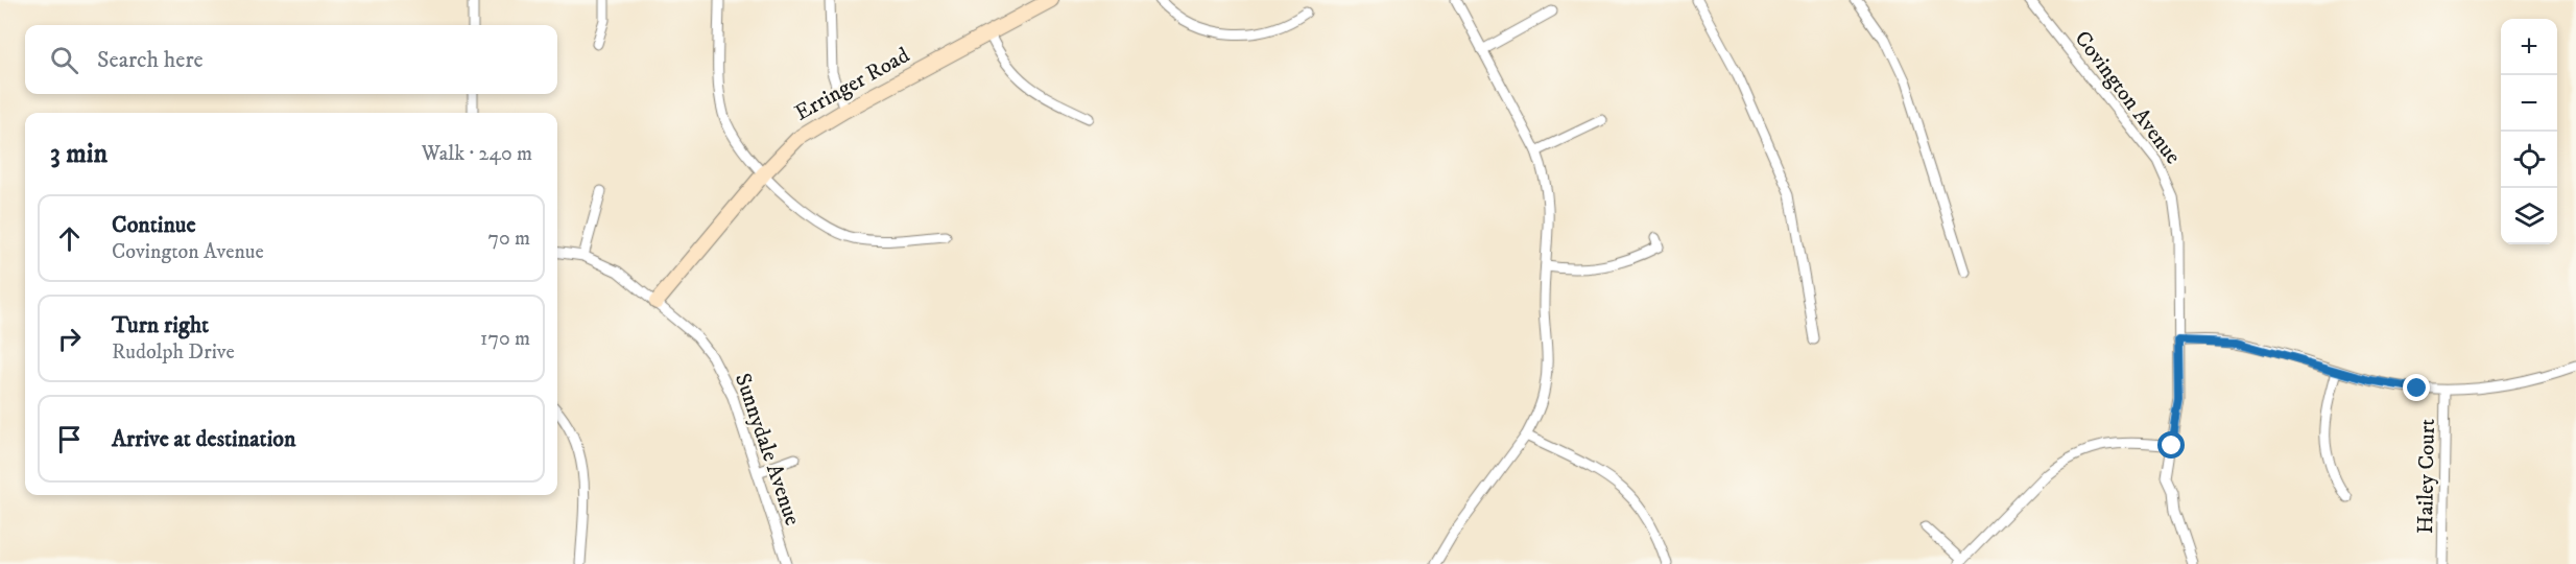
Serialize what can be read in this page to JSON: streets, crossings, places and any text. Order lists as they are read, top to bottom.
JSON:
{
  "streets": {
    "street": [
      "Erringer Road",
      "Covington Avenue",
      "Sunnydale Avenue",
      "Hailey Court"
    ]
  },
  "crossings": [
    ["Erringer Road", "Sunnydale Avenue"]
  ],
  "page": {
    "map_buttons": ["+", "−"],
    "search": "Search here",
    "heading": ["3 min", "Walk · 240 m"],
    "list": [
      ["Continue", "Covington Avenue", "70 m"],
      ["Turn right", "Rudolph Drive", "170 m"],
      "Arrive at destination"
    ]
  }
}
